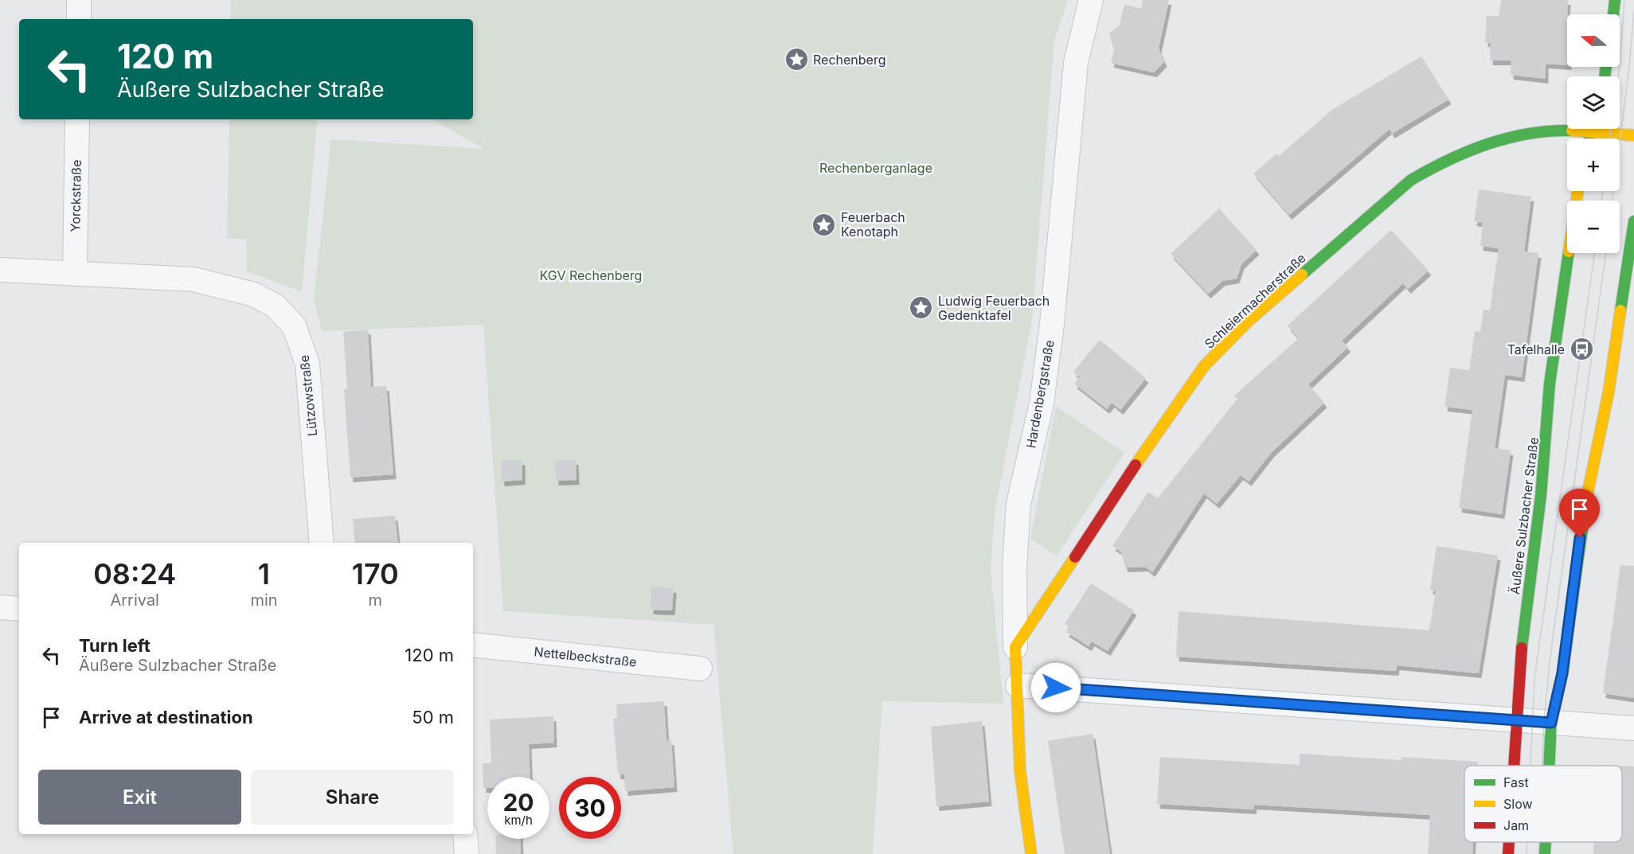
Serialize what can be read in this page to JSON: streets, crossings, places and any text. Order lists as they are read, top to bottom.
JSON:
{
  "streets": {
    "main road": ["Schleiermacherstraße", "Äußere Sulzbacher Straße"],
    "street": [
      "Yorckstraße",
      "Hardenbergstraße",
      "Lützowstraße",
      "Nettelbeckstraße"
    ]
  },
  "crossings": [
    ["Yorckstraße", "Lützowstraße"],
    ["Schleiermacherstraße", "Hardenbergstraße"]
  ],
  "parks": ["Rechenberganlage", "KGV Rechenberg"],
  "places": {
    "place": ["Rechenberg", "Feuerbach Kenotaph", "Ludwig Feuerbach Gedenktafel"],
    "bus stop": ["Tafelhalle"]
  },
  "legend": ["Fast", "Slow", "Jam"],
  "north": "left",
  "page": {
    "map_buttons": ["+", "−"],
    "turn": ["120 m", "Äußere Sulzbacher Straße"],
    "eta": [
      "08:24",
      "Arrival",
      "1",
      "min",
      "170",
      "m"
    ],
    "list": [
      {
        "name": "Turn left",
        "note": "Äußere Sulzbacher Straße",
        "value": "120 m"
      },
      {
        "name": "Arrive at destination",
        "value": "50 m"
      }
    ],
    "buttons": ["Exit", "Share"],
    "speed": "20 km/h",
    "limit": "30"
  }
}
